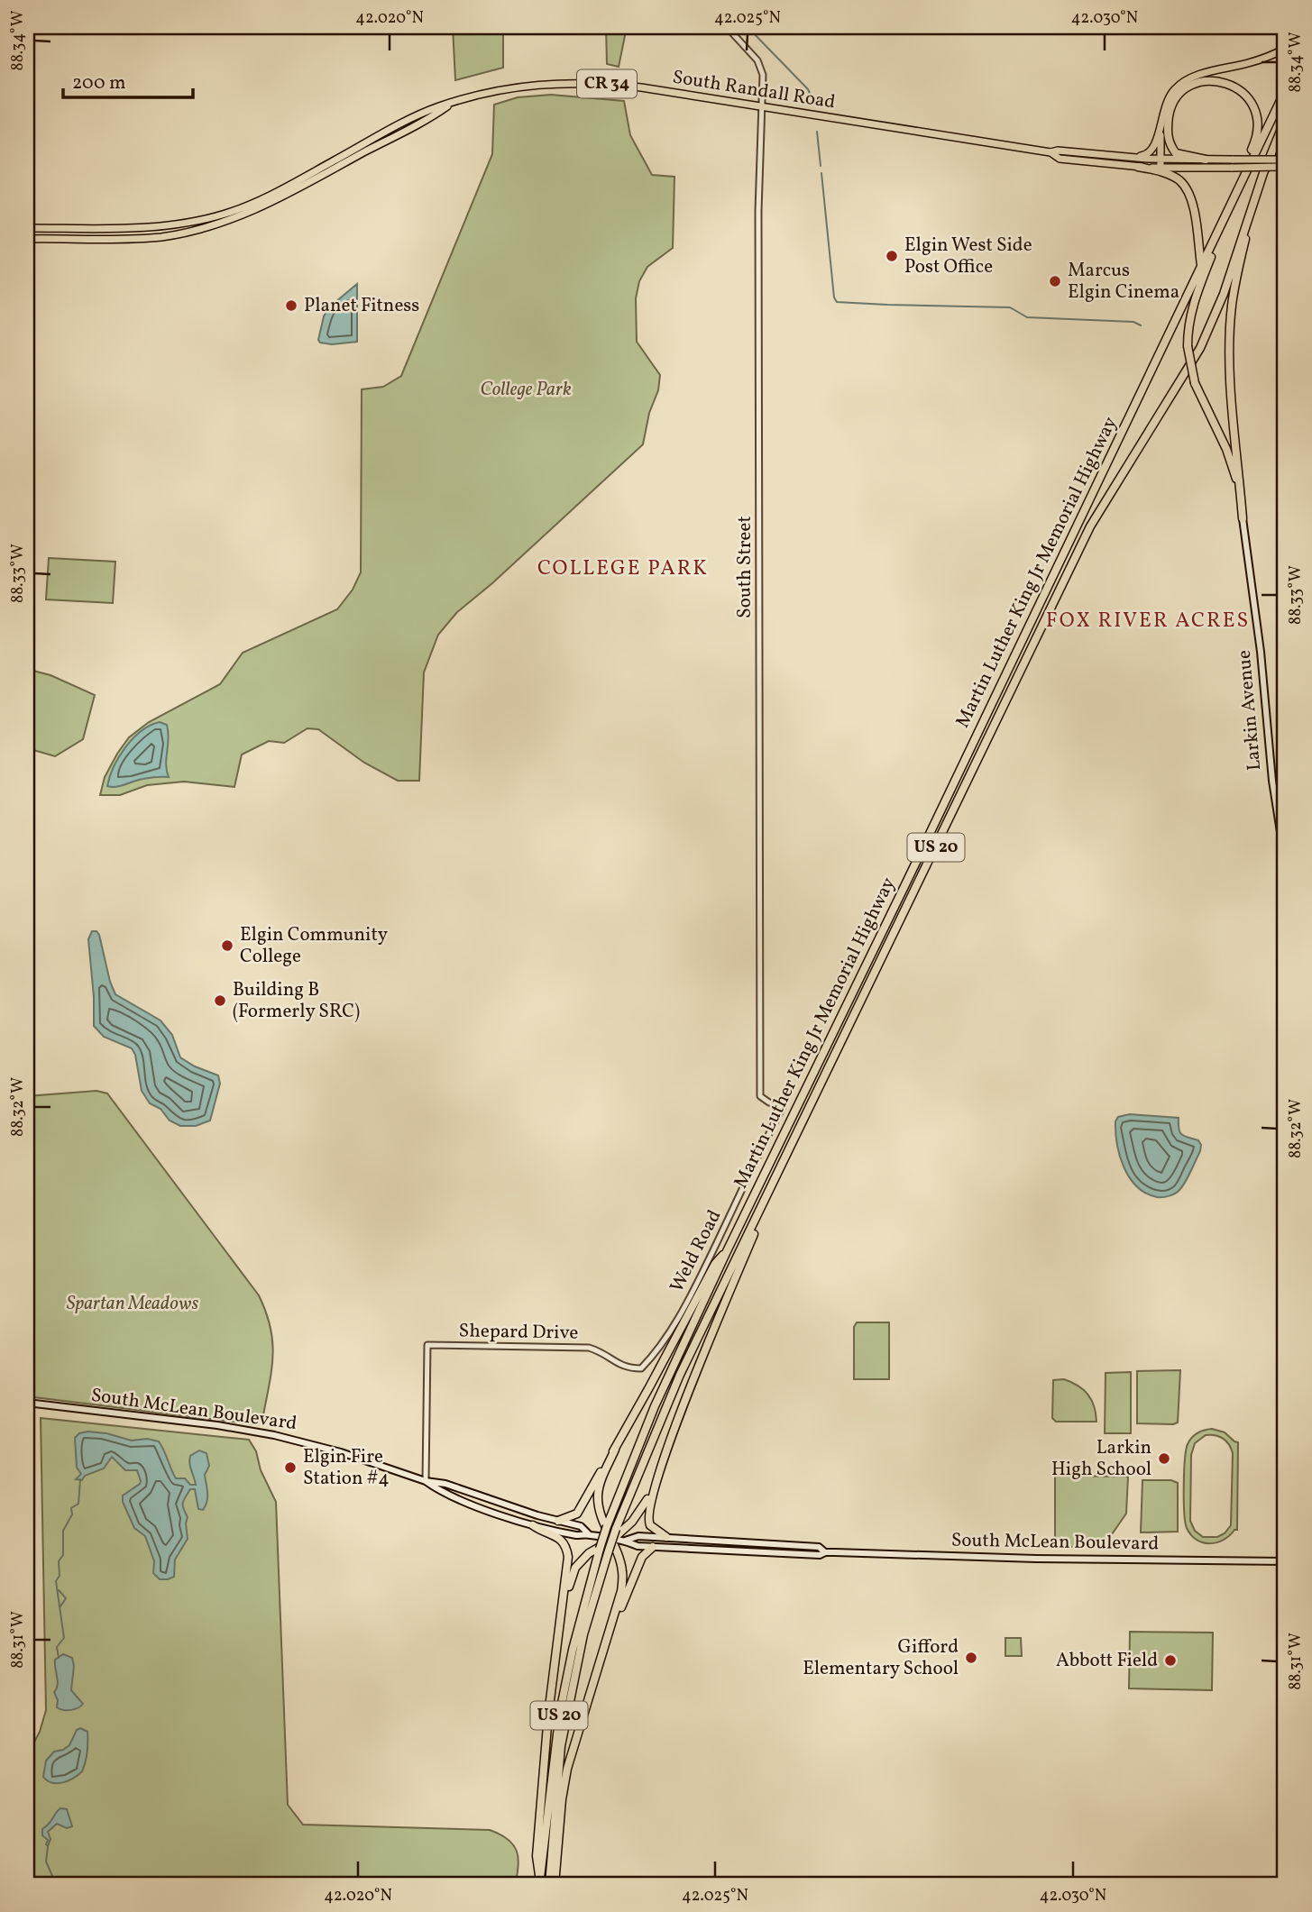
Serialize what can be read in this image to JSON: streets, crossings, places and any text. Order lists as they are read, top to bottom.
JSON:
{
  "streets": {
    "highway": ["Martin Luther King Jr Memorial Highway", "US 20"],
    "main road": [
      "CR 34",
      "South Randall Road",
      "Larkin Avenue",
      "South McLean Boulevard"
    ],
    "street": ["South Street", "Weld Road", "Shepard Drive"]
  },
  "crossings": [
    ["South Randall Road", "South Street"],
    ["South Street", "Weld Road"],
    ["Weld Road", "Shepard Drive"],
    ["Shepard Drive", "South McLean Boulevard"]
  ],
  "districts": ["COLLEGE PARK", "FOX RIVER ACRES"],
  "parks": ["College Park", "Spartan Meadows"],
  "places": [
    "Elgin West Side Post Office",
    "Marcus Elgin Cinema",
    "Planet Fitness",
    "Elgin Community College",
    "Building B (Formerly SRC)",
    "Larkin High School",
    "Elgin Fire Station #4",
    "Gifford Elementary School",
    "Abbott Field"
  ],
  "scale_bar": "200 m",
  "coordinates": [
    "42.020°N",
    "42.025°N",
    "42.030°N",
    "88.34°W",
    "88.33°W",
    "88.32°W",
    "88.31°W"
  ]
}
